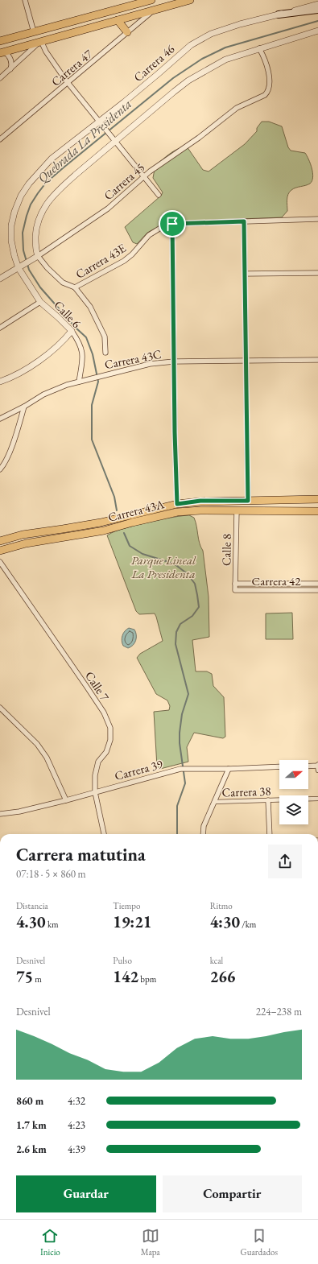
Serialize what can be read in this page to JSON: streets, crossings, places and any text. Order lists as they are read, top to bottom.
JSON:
{
  "streets": {
    "main road": ["Carrera 43A"],
    "street": [
      "Carrera 46",
      "Carrera 47",
      "Carrera 45",
      "Carrera 43E",
      "Calle 6",
      "Carrera 43C",
      "Calle 8",
      "Carrera 42",
      "Calle 7",
      "Carrera 39",
      "Carrera 38"
    ]
  },
  "crossings": [
    ["Carrera 46", "Calle 6"],
    ["Carrera 45", "Calle 6"],
    ["Carrera 43E", "Calle 6"],
    ["Calle 6", "Carrera 43C"],
    ["Carrera 43A", "Calle 8"],
    ["Calle 8", "Carrera 42"],
    ["Calle 7", "Carrera 39"]
  ],
  "water": ["Quebrada La Presidenta"],
  "parks": ["Parque Lineal La Presidenta"],
  "north": "right",
  "page": {
    "heading": ["Carrera matutina", "07:18 · 5 × 860 m"],
    "stats": [
      ["Distancia", "4.30 km"],
      ["Tiempo", "19:21"],
      ["Ritmo", "4:30 /km"],
      ["Desnivel", "75 m"],
      ["Pulso", "142 bpm"],
      ["kcal", "266"]
    ],
    "chart": ["Desnivel", "224–238 m"],
    "list": [
      {
        "name": "860 m",
        "note": "4:32"
      },
      {
        "name": "1.7 km",
        "note": "4:23"
      },
      {
        "name": "2.6 km",
        "note": "4:39"
      }
    ],
    "buttons": ["Guardar", "Compartir"],
    "tabs": ["Inicio", "Mapa", "Guardados"]
  }
}
